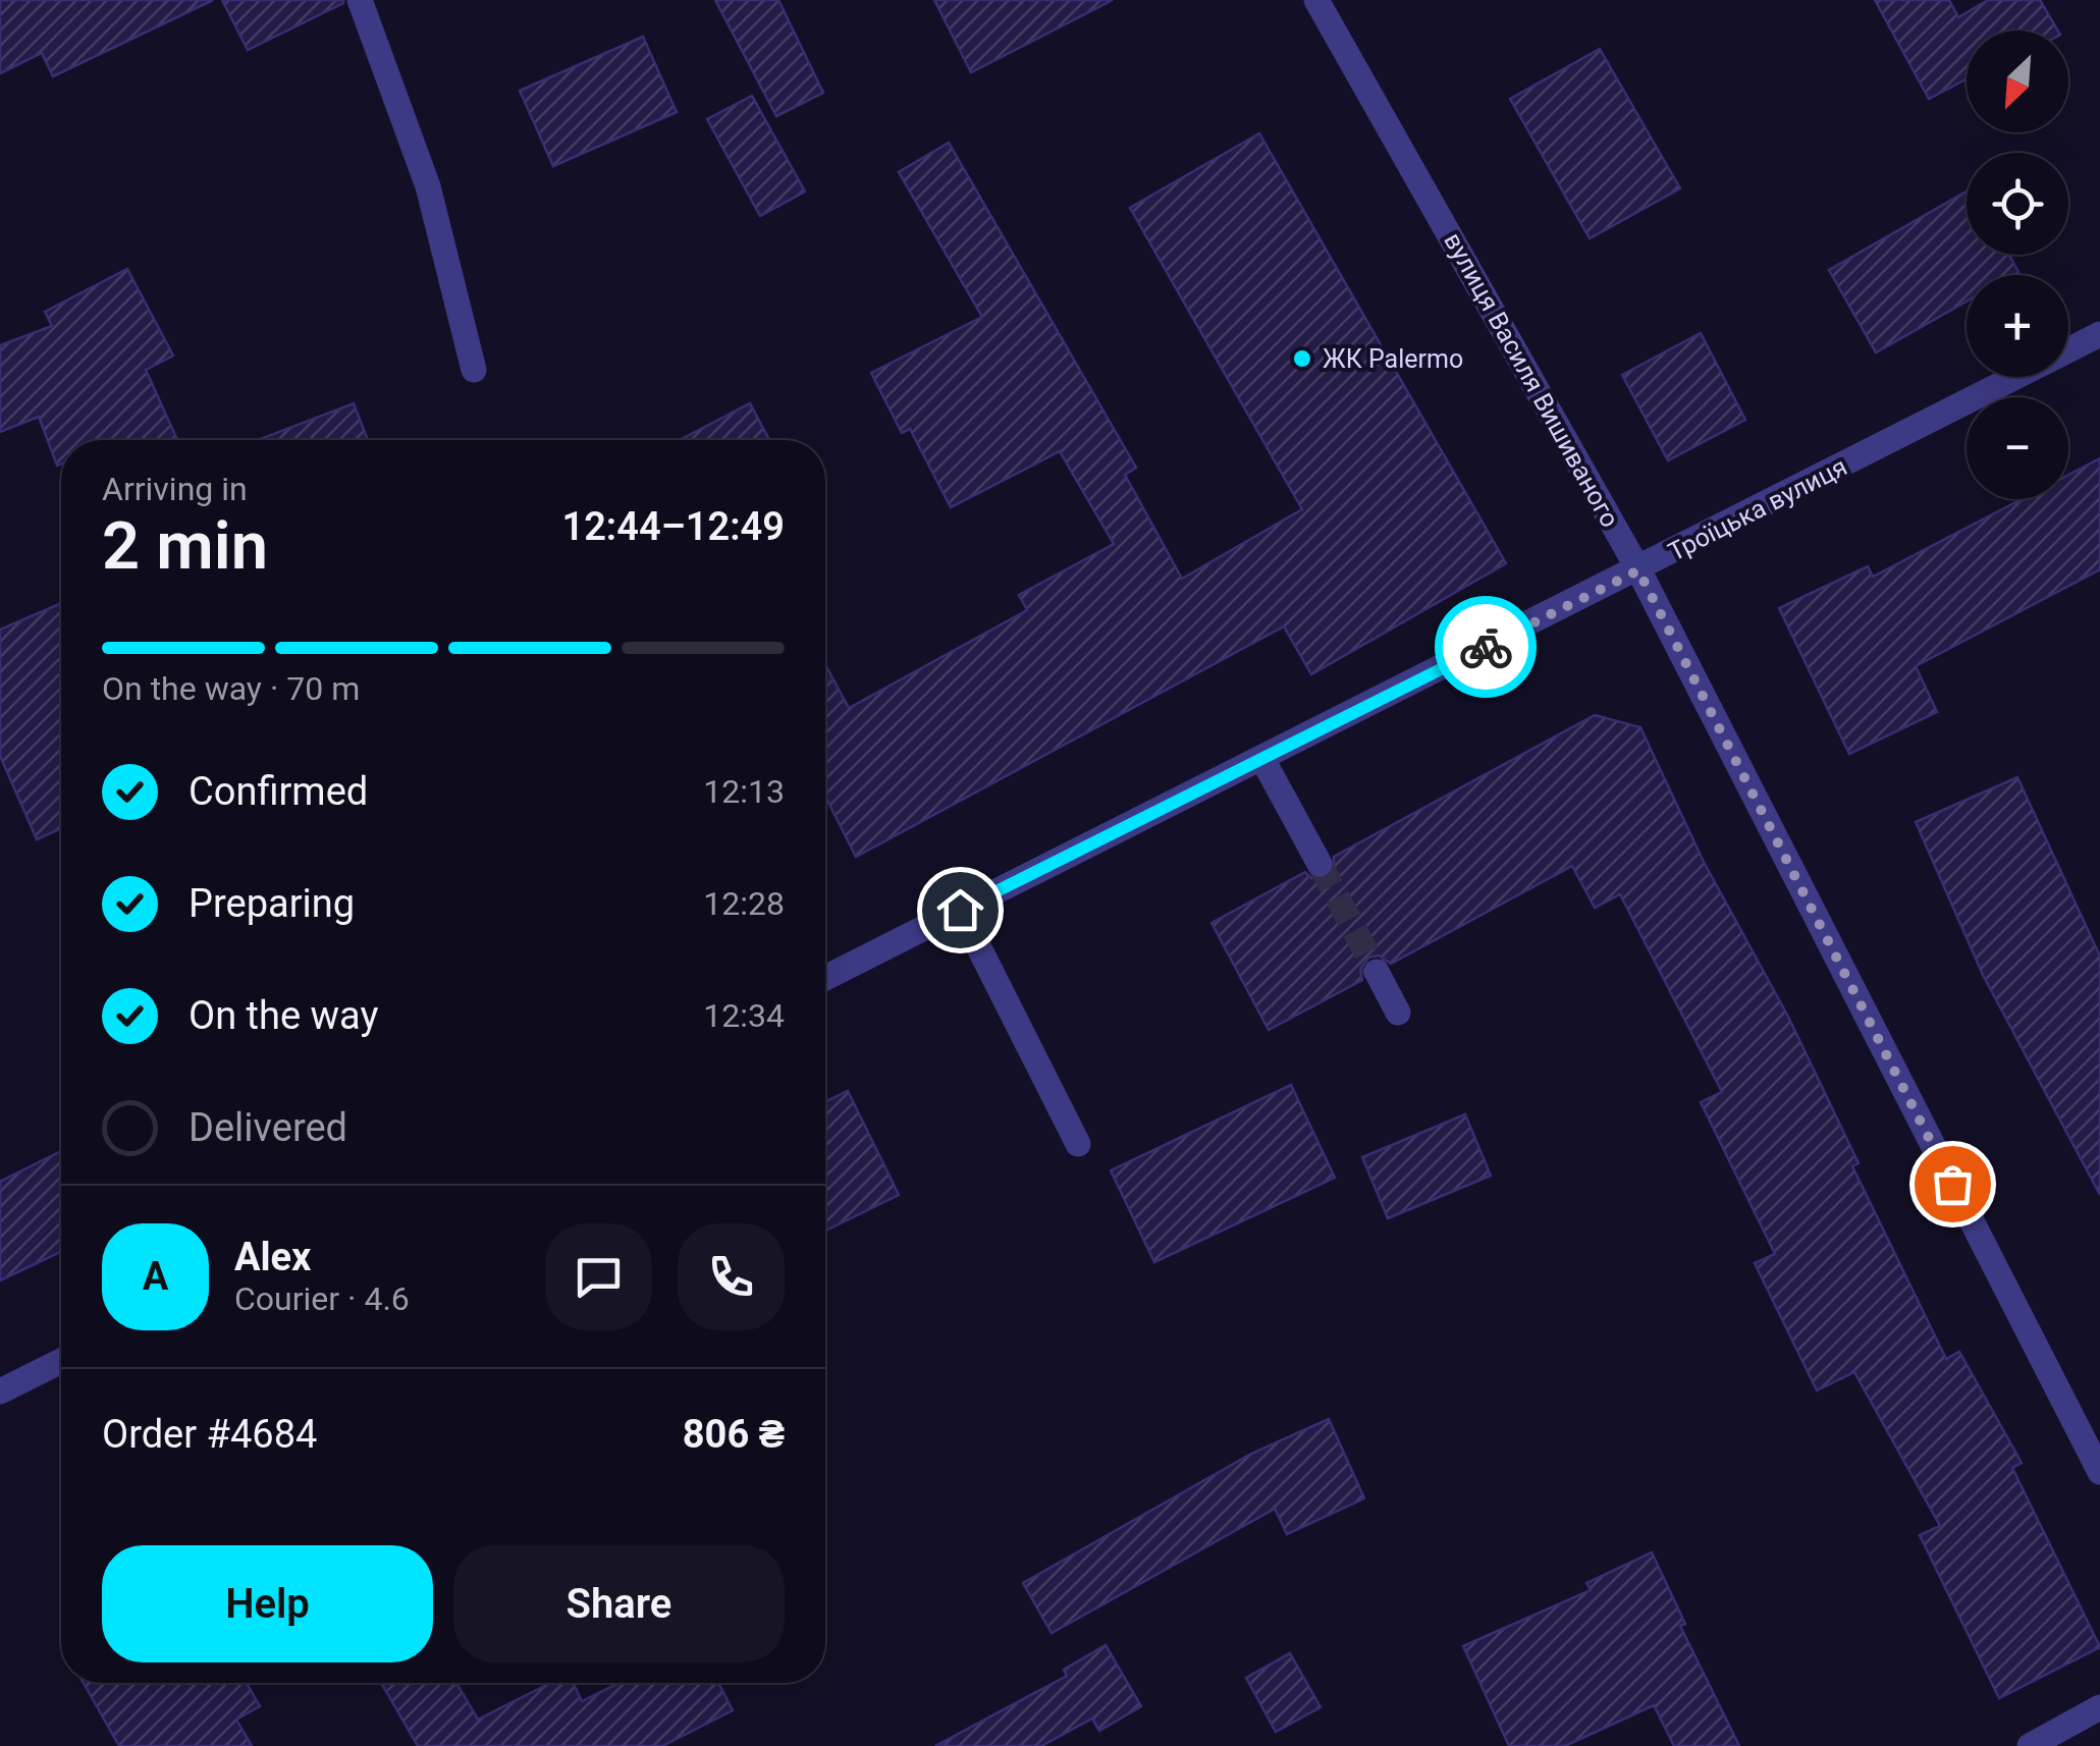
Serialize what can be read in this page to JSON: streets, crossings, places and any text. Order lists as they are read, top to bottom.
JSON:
{
  "streets": {
    "street": ["вулиця Василя Вишиваного", "Троїцька вулиця"]
  },
  "crossings": [
    ["вулиця Василя Вишиваного", "Троїцька вулиця"]
  ],
  "places": ["ЖК Palermo"],
  "north": "bottom left",
  "page": {
    "map_buttons": ["+", "−"],
    "heading": ["2 min", "Arriving in", "12:44–12:49"],
    "panel": [
      "Alex",
      "Courier · 4.6",
      "Order #4684",
      "806 ₴"
    ],
    "bar": "On the way · 70 m",
    "list": [
      ["Confirmed", "12:13"],
      ["Preparing", "12:28"],
      ["On the way", "12:34"],
      "Delivered"
    ],
    "round": "A",
    "buttons": ["Help", "Share"]
  }
}
